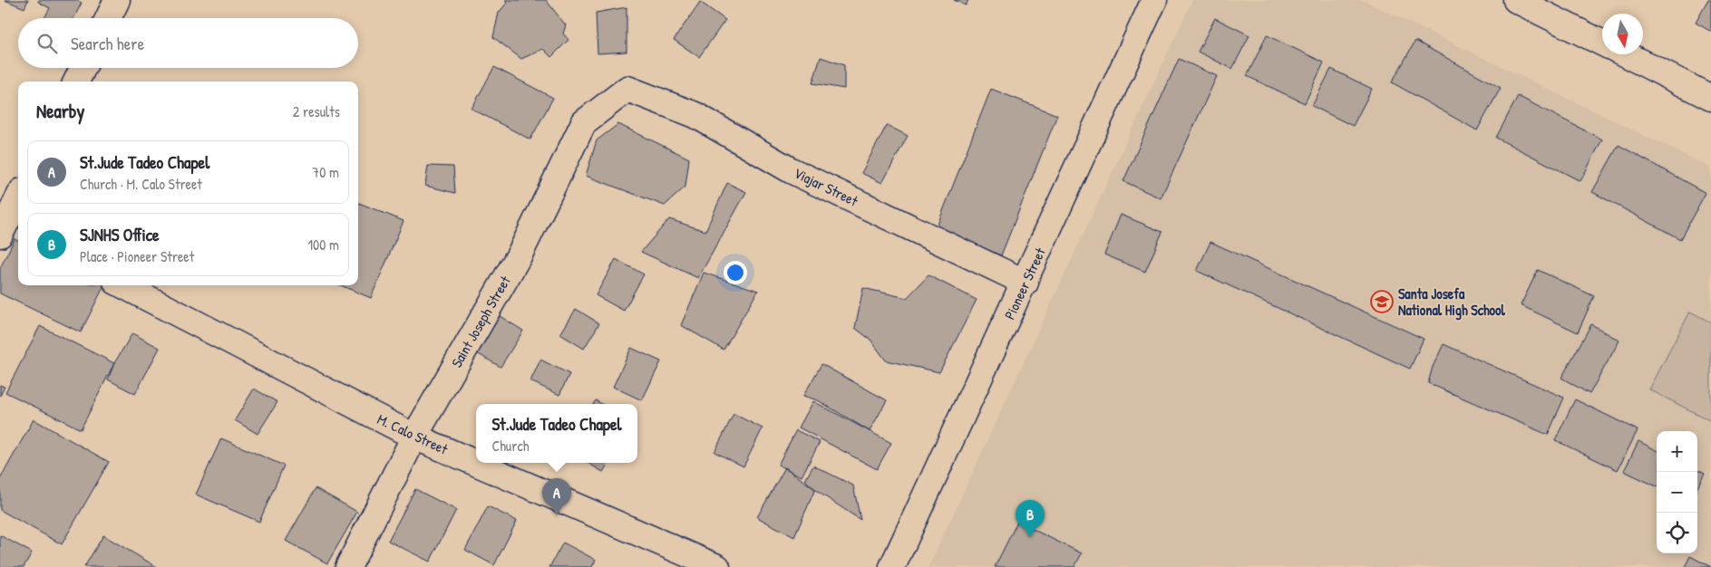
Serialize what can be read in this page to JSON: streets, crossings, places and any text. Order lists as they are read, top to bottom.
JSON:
{
  "streets": {
    "street": [
      "Viajar Street",
      "Pioneer Street",
      "Saint Joseph Street",
      "M. Calo Street"
    ]
  },
  "crossings": [
    ["Viajar Street", "Pioneer Street"],
    ["Viajar Street", "Saint Joseph Street"],
    ["Saint Joseph Street", "M. Calo Street"]
  ],
  "places": {
    "school or university": ["Santa Josefa National High School"]
  },
  "north": "bottom",
  "page": {
    "search": "Search here",
    "heading": ["Nearby", "2 results"],
    "list": [
      {
        "mark": "A",
        "name": "St.Jude Tadeo Chapel",
        "note": "Church · M. Calo Street",
        "value": "70 m"
      },
      {
        "mark": "B",
        "name": "SJNHS Office",
        "note": "Place · Pioneer Street",
        "value": "100 m"
      }
    ],
    "popup": ["St.Jude Tadeo Chapel", "Church"],
    "map_buttons": ["+", "−"],
    "pins": ["A", "B"]
  }
}
